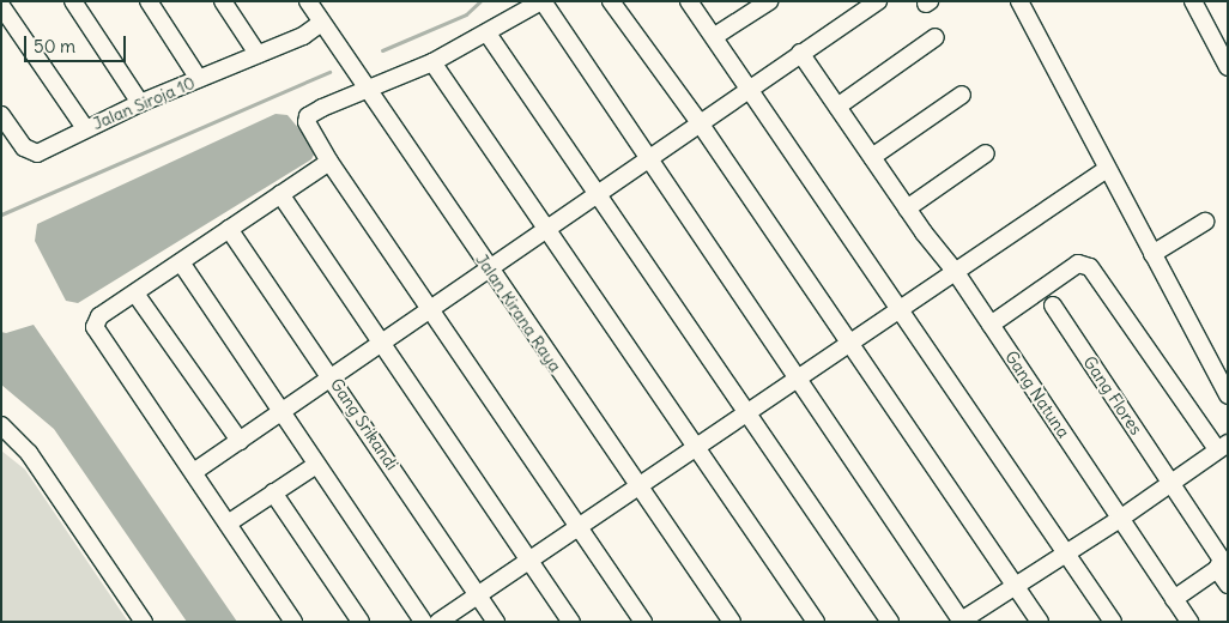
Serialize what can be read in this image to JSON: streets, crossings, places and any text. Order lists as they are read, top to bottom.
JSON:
{
  "streets": {
    "street": [
      "Jalan Siroja 10",
      "Jalan Kirana Raya",
      "Gang Natuna",
      "Gang Flores",
      "Gang Srikandi"
    ]
  },
  "crossings": [
    ["Jalan Siroja 10", "Jalan Kirana Raya"]
  ],
  "scale_bar": "50 m"
}
